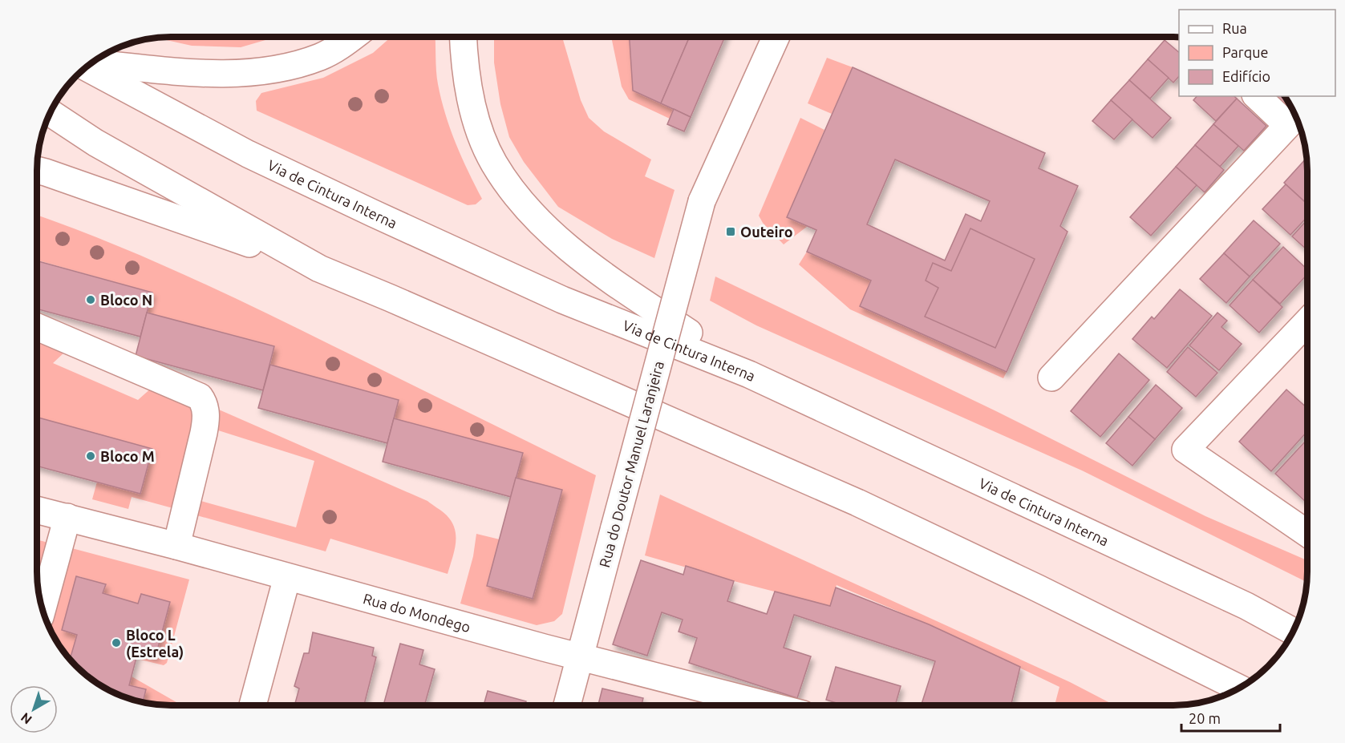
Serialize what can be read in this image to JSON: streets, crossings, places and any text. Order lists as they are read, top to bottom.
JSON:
{
  "streets": {
    "main road": ["Via de Cintura Interna", "Rua do Doutor Manuel Laranjeira", "Rua do Mondego"]
  },
  "crossings": [
    ["Rua do Doutor Manuel Laranjeira", "Rua do Mondego"]
  ],
  "places": {
    "transit": ["Outeiro"],
    "other": ["Bloco N", "Bloco M", "Bloco L (Estrela)"]
  },
  "legend": ["Rua", "Parque", "Edifício"],
  "scale_bar": "20 m",
  "north": "bottom left"
}
